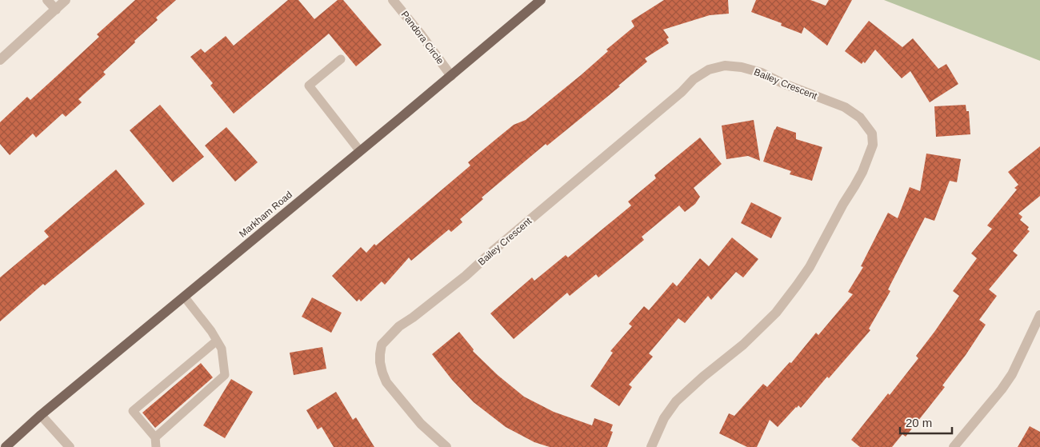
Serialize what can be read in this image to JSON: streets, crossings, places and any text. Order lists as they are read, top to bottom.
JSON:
{
  "streets": {
    "main road": ["Markham Road"],
    "street": ["Pandora Circle", "Bailey Crescent"]
  },
  "crossings": [
    ["Pandora Circle", "Markham Road"]
  ],
  "scale_bar": "20 m"
}
